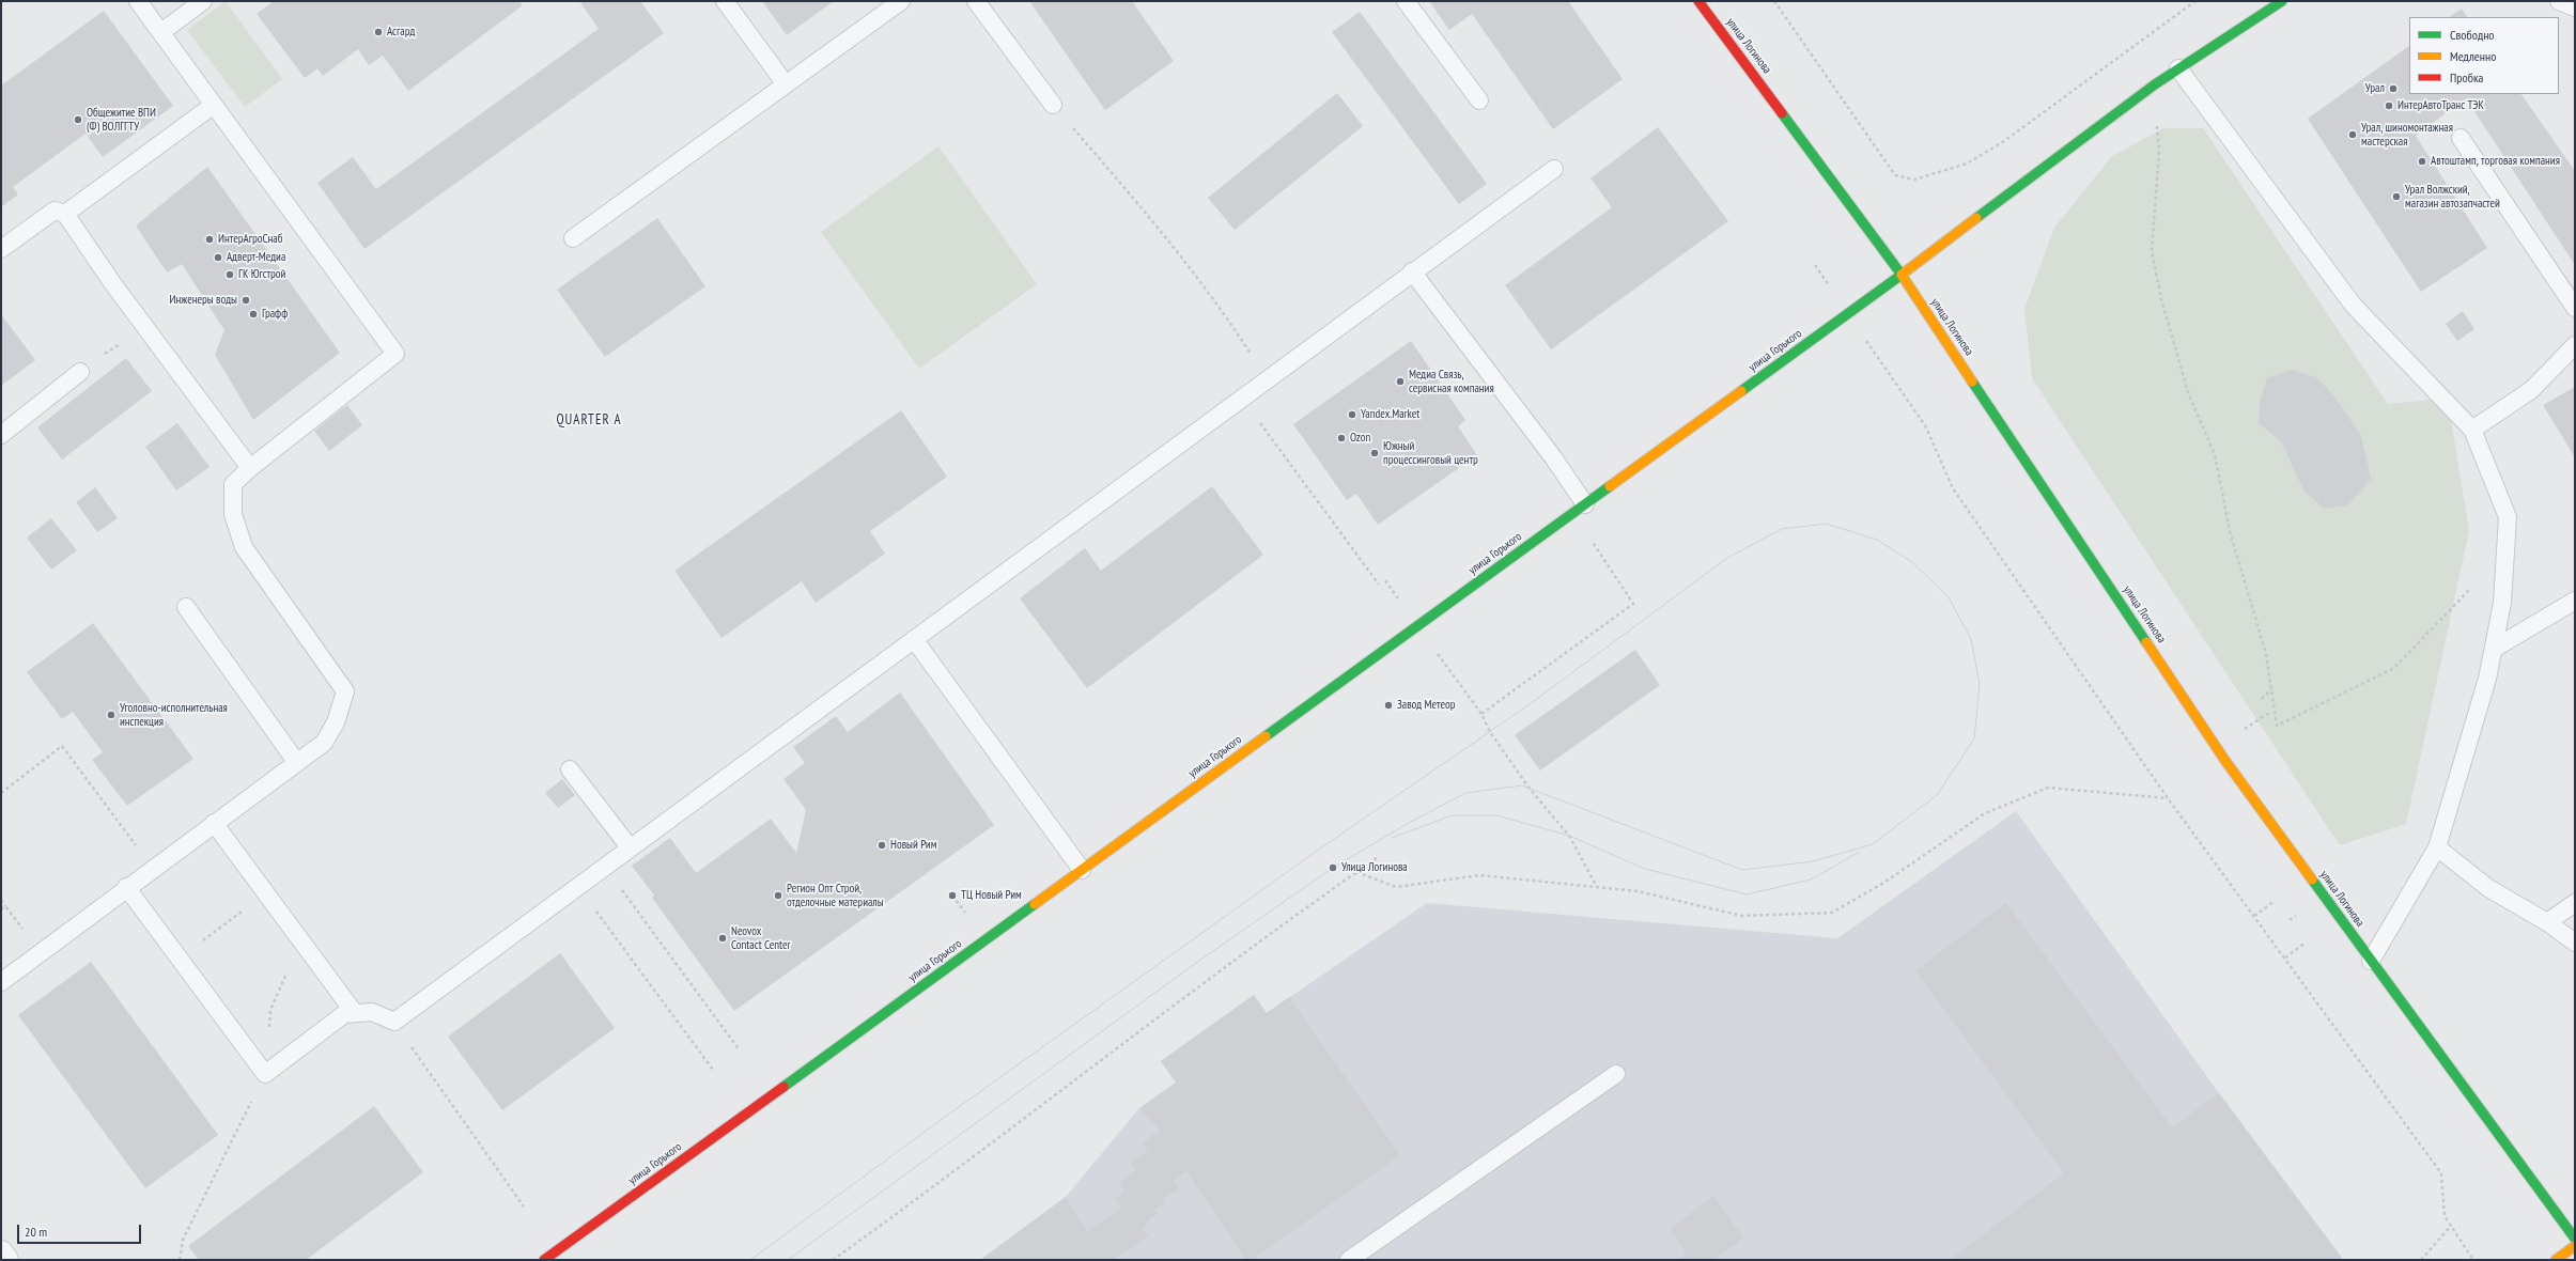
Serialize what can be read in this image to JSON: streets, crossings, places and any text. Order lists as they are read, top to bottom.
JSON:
{
  "streets": {
    "street": ["улица Логинова", "улица Горького"]
  },
  "crossings": [
    ["улица Логинова", "улица Горького"]
  ],
  "districts": ["QUARTER A"],
  "places": [
    "Асгард",
    "Урал",
    "ИнтерАвтоТранс ТЭК",
    "Общежитие ВПИ (Ф) ВОЛГГТУ",
    "Урал, шиномонтажная мастерская",
    "Автоштамп, торговая компания",
    "Урал Волжский, магазин автозапчастей",
    "ИнтерАгроСнаб",
    "Адверт-Медиа",
    "ГК Югстрой",
    "Инженеры воды",
    "Графф",
    "Медиа Связь, сервисная компания",
    "Yandex.Market",
    "Ozon",
    "Южный процессинговый центр",
    "Завод Метеор",
    "Уголовно-исполнительная инспекция",
    "Новый Рим",
    "Улица Логинова",
    "Регион Опт Строй, отделочные материалы",
    "ТЦ Новый Рим",
    "Neovox Contact Center"
  ],
  "legend": ["Свободно", "Медленно", "Пробка"],
  "scale_bar": "20 m"
}
